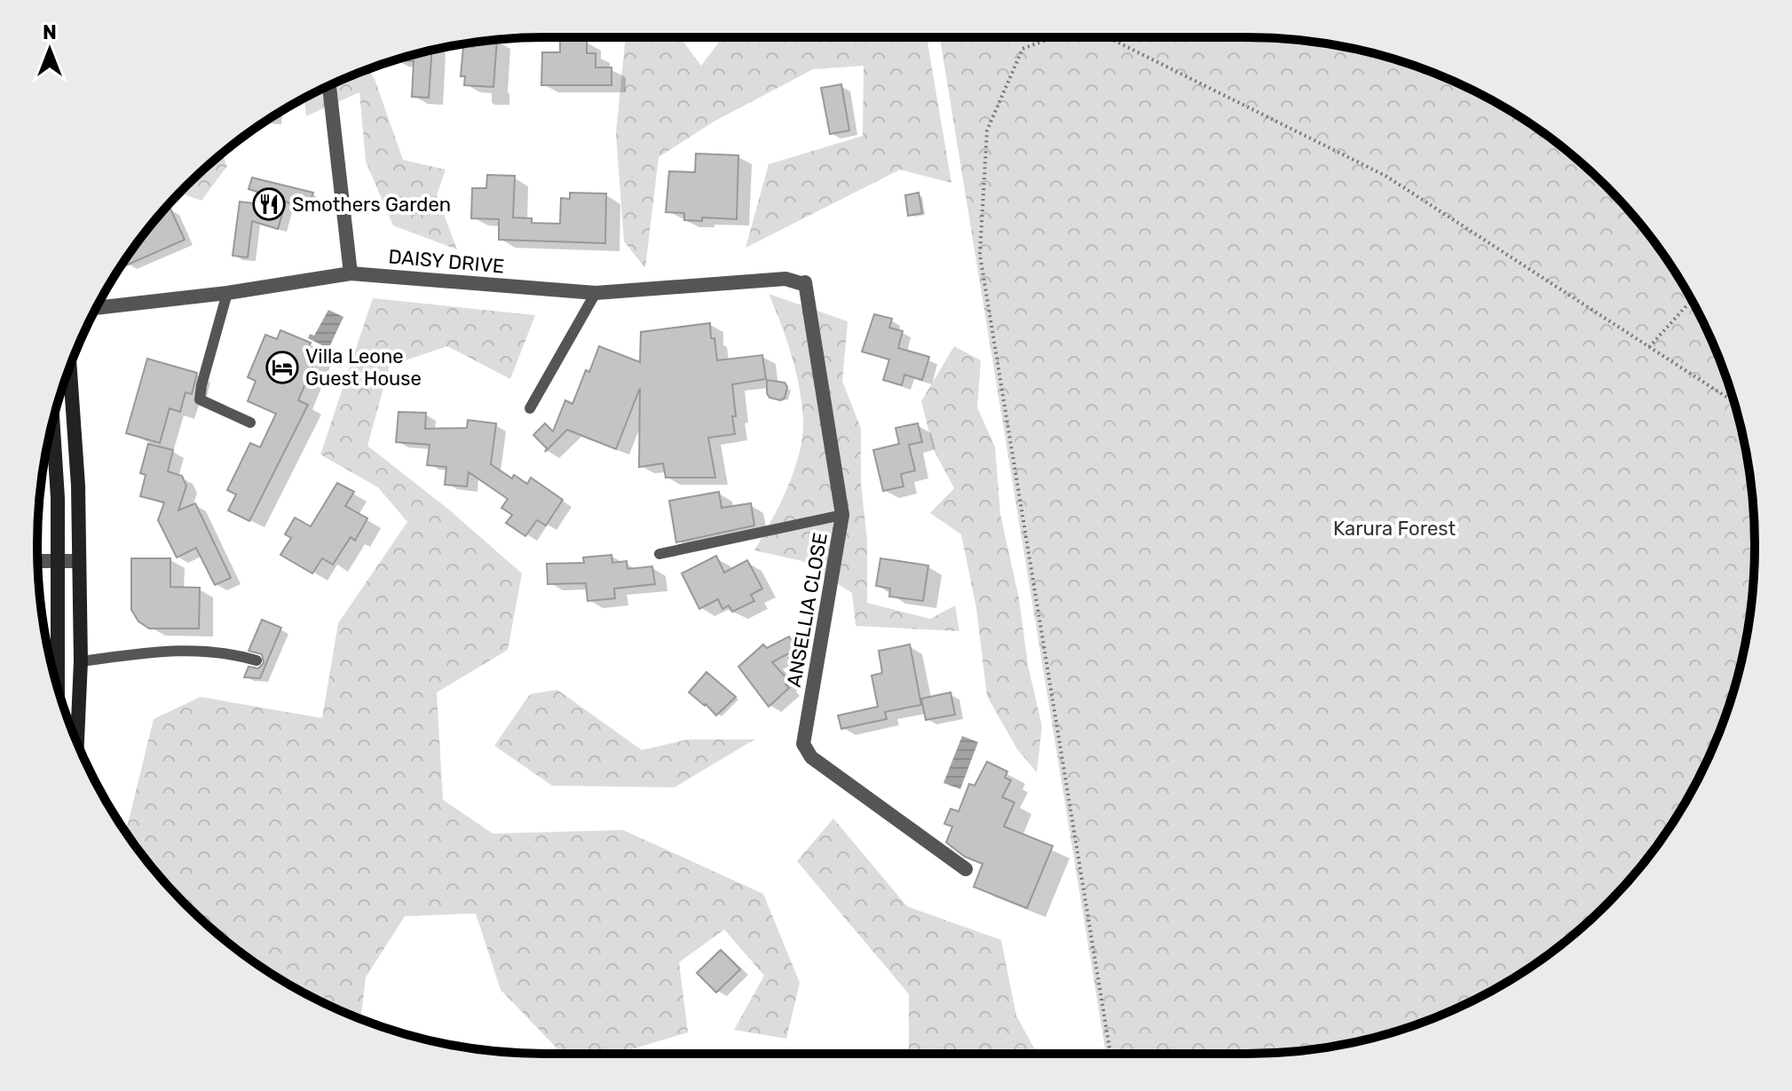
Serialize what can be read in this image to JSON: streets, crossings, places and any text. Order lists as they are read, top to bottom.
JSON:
{
  "streets": {
    "street": ["DAISY DRIVE", "ANSELLIA CLOSE"]
  },
  "crossings": [
    ["DAISY DRIVE", "ANSELLIA CLOSE"]
  ],
  "parks": ["Karura Forest"],
  "places": {
    "restaurant": ["Smothers Garden"],
    "hotel": ["Villa Leone Guest House"]
  },
  "north": "top"
}
